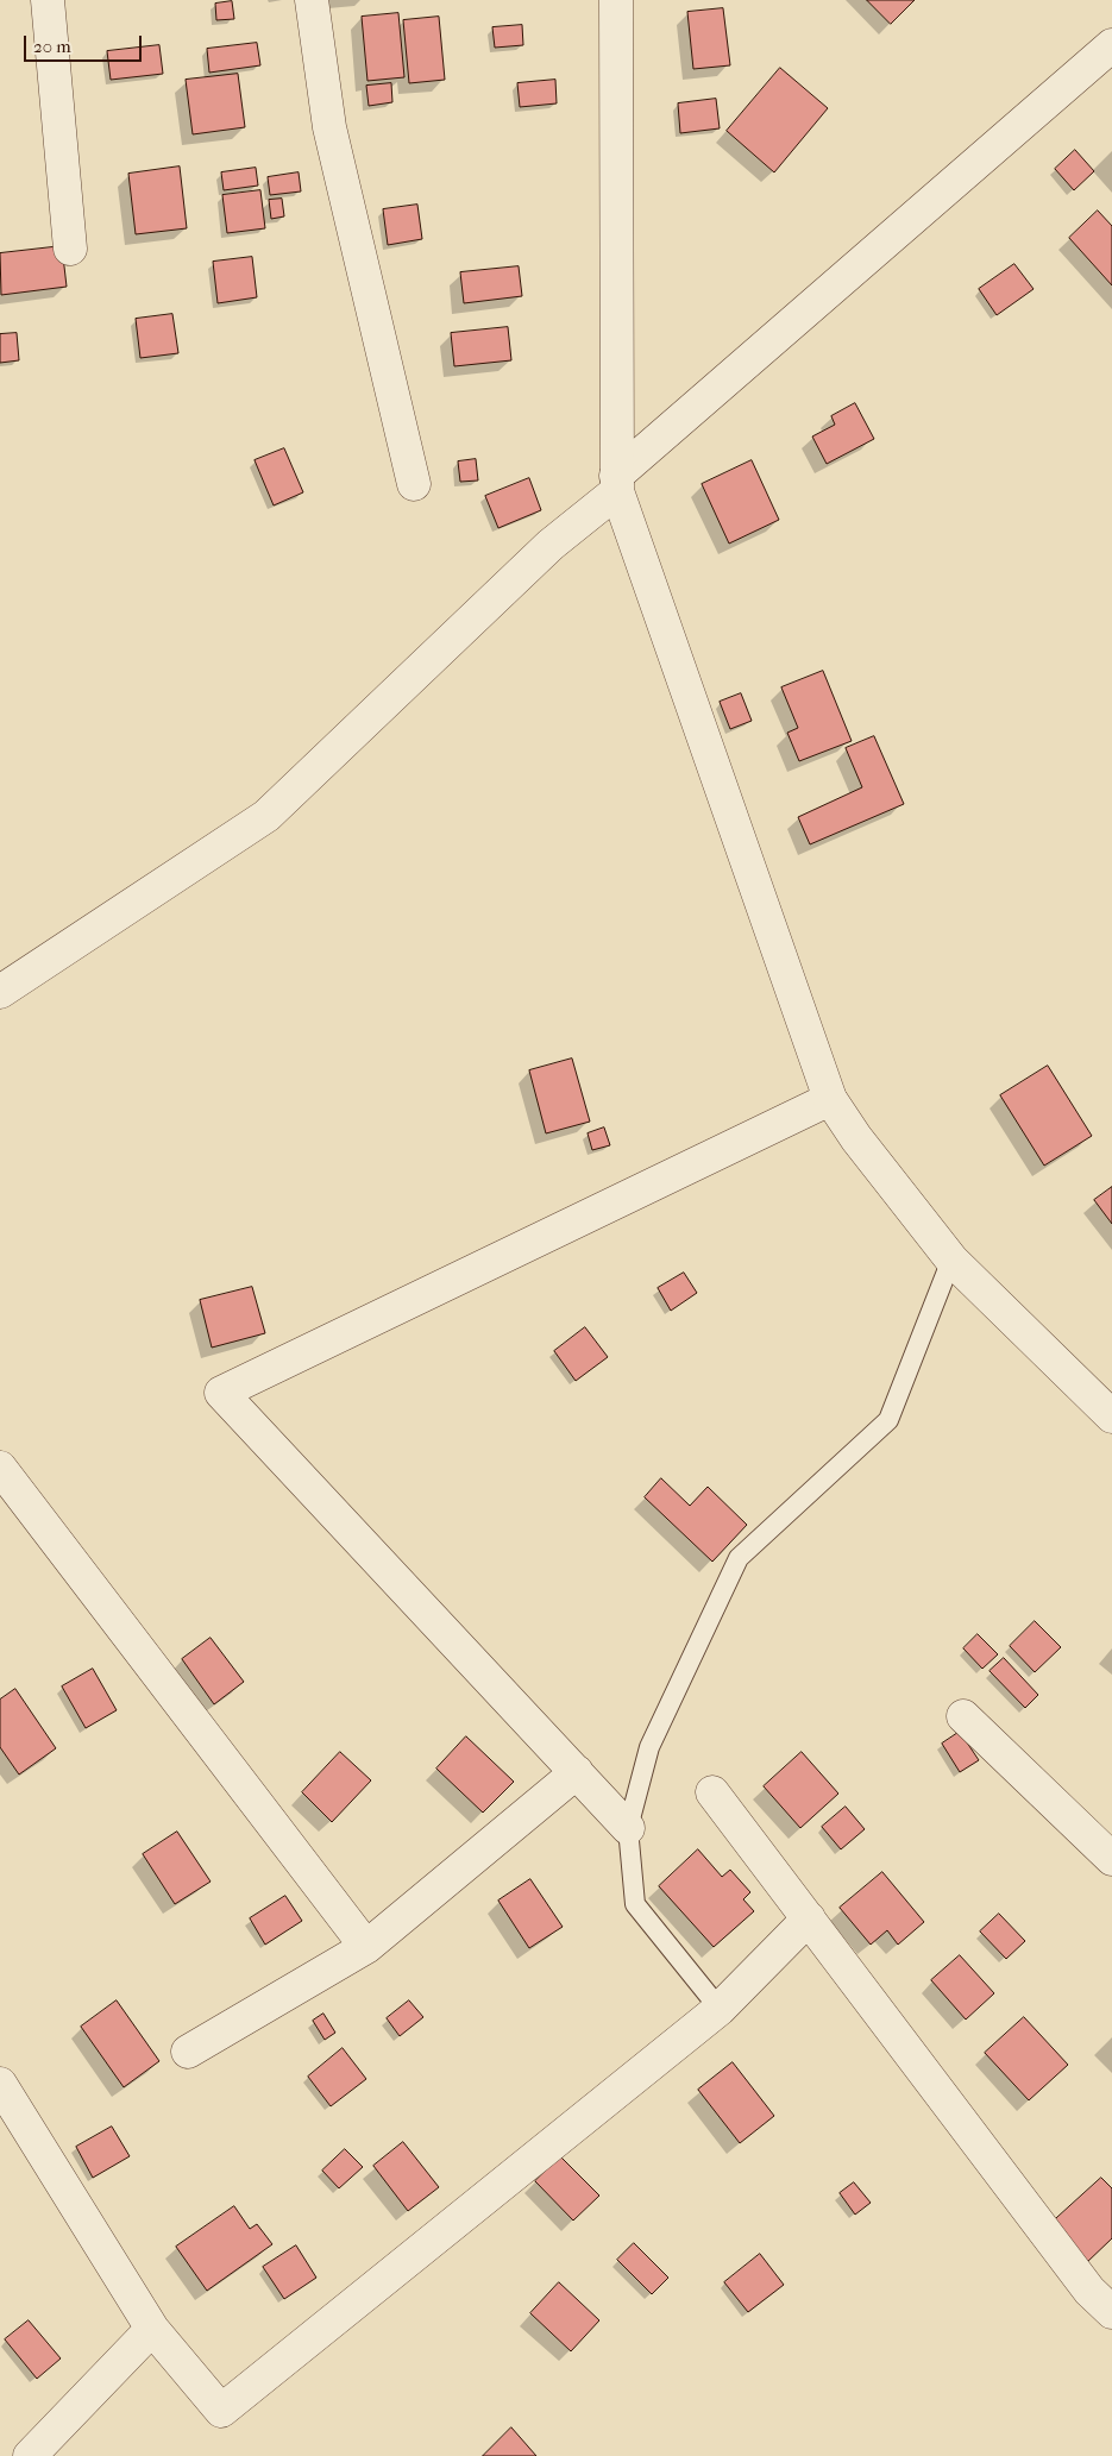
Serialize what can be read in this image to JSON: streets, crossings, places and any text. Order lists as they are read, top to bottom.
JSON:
{
  "scale_bar": "20 m"
}
